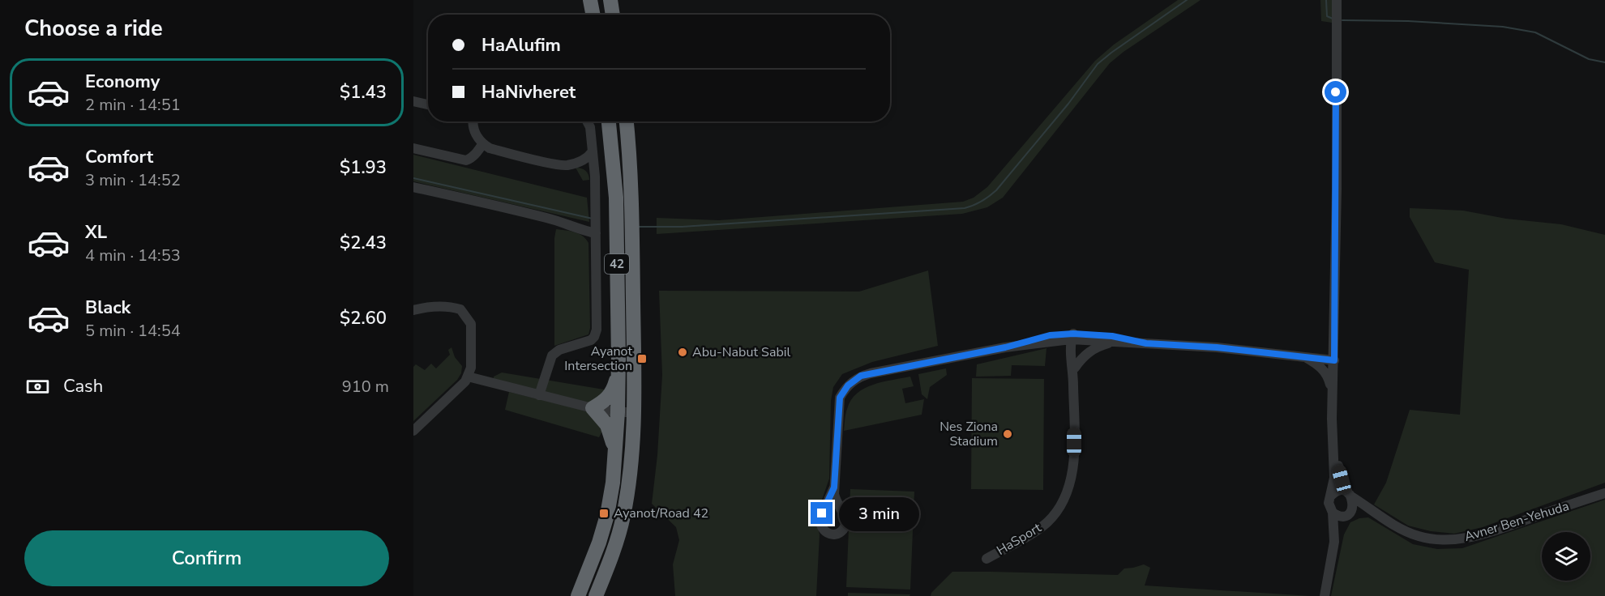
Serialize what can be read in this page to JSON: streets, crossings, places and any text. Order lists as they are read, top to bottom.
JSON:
{
  "streets": {
    "highway": ["42"],
    "street": ["Avner Ben-Yehuda", "HaSport"]
  },
  "places": {
    "other": ["Abu-Nabut Sabil", "Nes Ziona Stadium"],
    "transit": ["Ayanot Intersection", "Ayanot/Road 42"]
  },
  "page": {
    "heading": "Choose a ride",
    "banner": ["HaAlufim", "HaNivheret"],
    "list": [
      {
        "name": "Economy",
        "note": "2 min · 14:51",
        "value": "$1.43"
      },
      {
        "name": "Comfort",
        "note": "3 min · 14:52",
        "value": "$1.93"
      },
      {
        "name": "XL",
        "note": "4 min · 14:53",
        "value": "$2.43"
      },
      {
        "name": "Black",
        "note": "5 min · 14:54",
        "value": "$2.60"
      }
    ],
    "pay": ["Cash", "910 m"],
    "bubble": "3 min",
    "buttons": "Confirm"
  }
}
